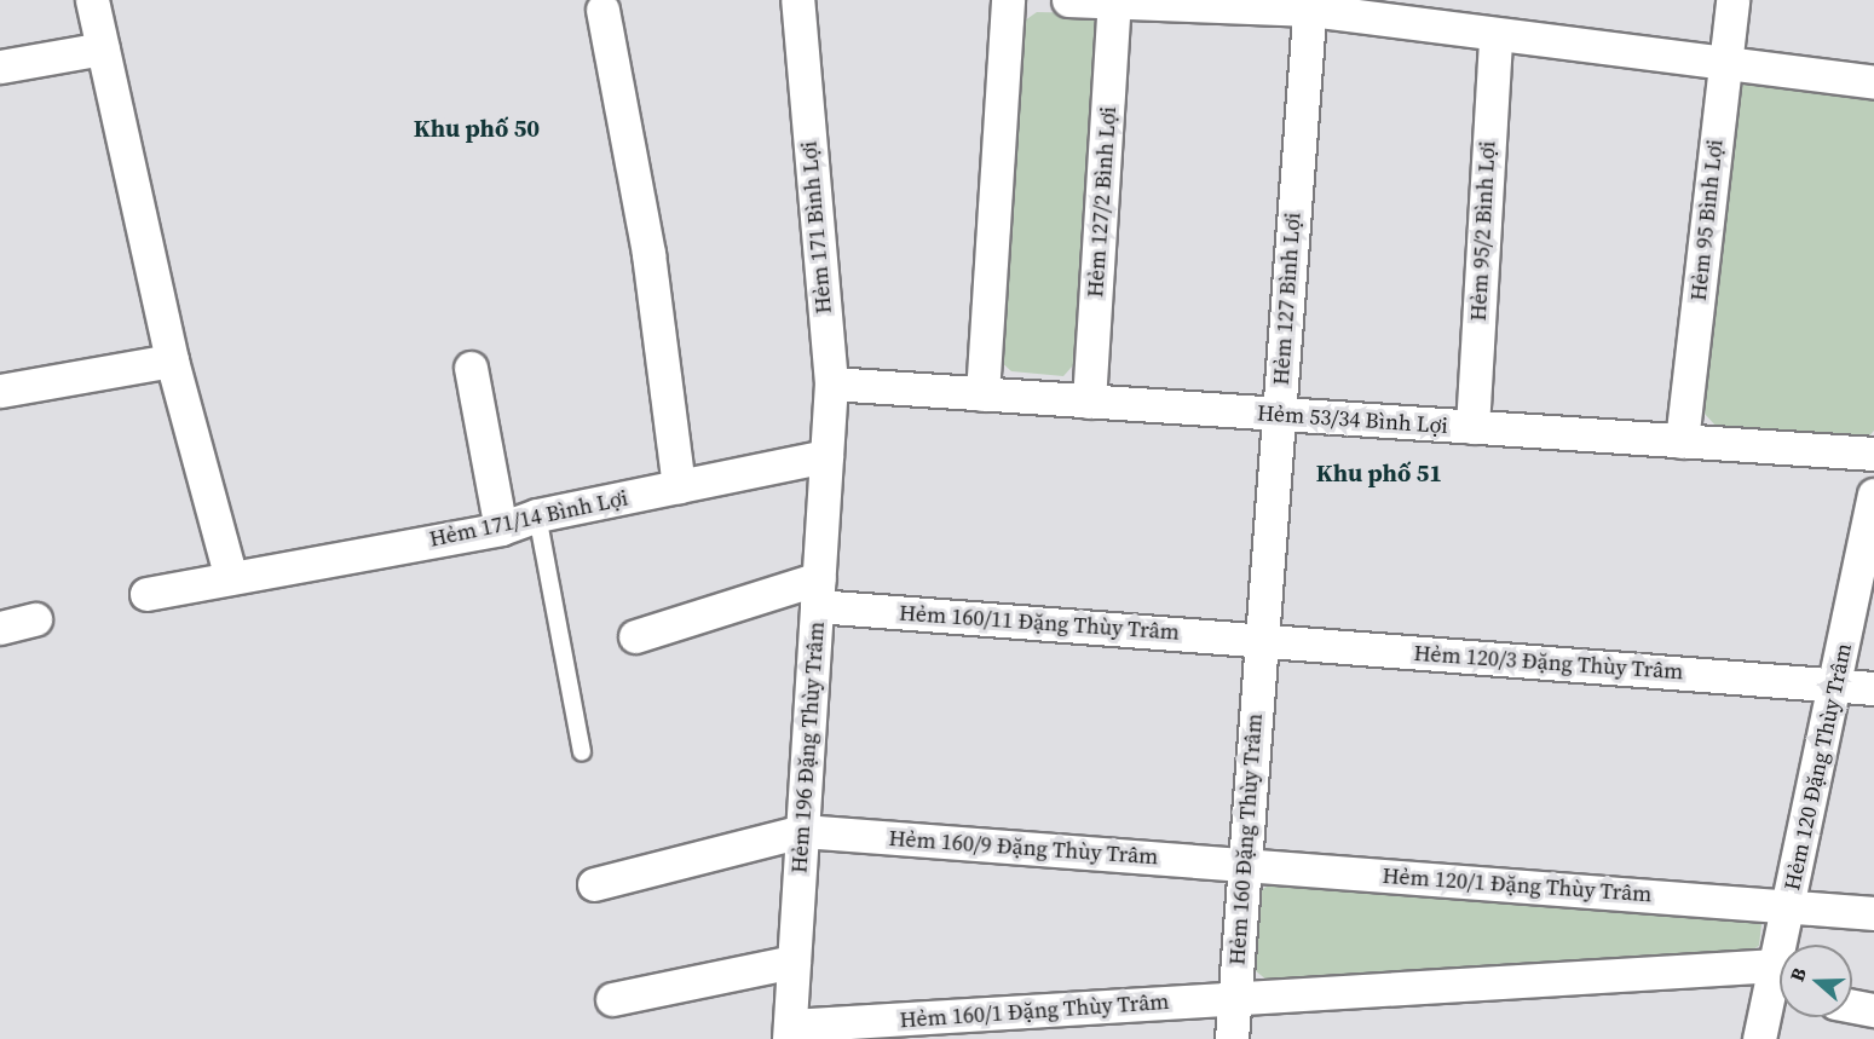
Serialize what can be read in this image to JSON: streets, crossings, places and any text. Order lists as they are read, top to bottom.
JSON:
{
  "streets": {
    "street": [
      "Hẻm 127/2 Bình Lợi",
      "Hẻm 95 Bình Lợi",
      "Hẻm 171 Bình Lợi",
      "Hẻm 95/2 Bình Lợi",
      "Hẻm 127 Bình Lợi",
      "Hẻm 53/34 Bình Lợi",
      "Hẻm 171/14 Bình Lợi",
      "Hẻm 160/11 Đặng Thùy Trâm",
      "Hẻm 120/3 Đặng Thùy Trâm",
      "Hẻm 196 Đặng Thùy Trâm",
      "Hẻm 120 Đặng Thùy Trâm",
      "Hẻm 160 Đặng Thùy Trâm",
      "Hẻm 160/9 Đặng Thùy Trâm",
      "Hẻm 120/1 Đặng Thùy Trâm",
      "Hẻm 160/1 Đặng Thùy Trâm"
    ]
  },
  "crossings": [
    ["Hẻm 127/2 Bình Lợi", "Hẻm 53/34 Bình Lợi"],
    ["Hẻm 95 Bình Lợi", "Hẻm 53/34 Bình Lợi"],
    ["Hẻm 171 Bình Lợi", "Hẻm 53/34 Bình Lợi"],
    ["Hẻm 171 Bình Lợi", "Hẻm 171/14 Bình Lợi"],
    ["Hẻm 171 Bình Lợi", "Hẻm 196 Đặng Thùy Trâm"],
    ["Hẻm 95/2 Bình Lợi", "Hẻm 53/34 Bình Lợi"],
    ["Hẻm 127 Bình Lợi", "Hẻm 53/34 Bình Lợi"],
    ["Hẻm 127 Bình Lợi", "Hẻm 160/11 Đặng Thùy Trâm"],
    ["Hẻm 127 Bình Lợi", "Hẻm 120/3 Đặng Thùy Trâm"],
    ["Hẻm 127 Bình Lợi", "Hẻm 160 Đặng Thùy Trâm"],
    ["Hẻm 171/14 Bình Lợi", "Hẻm 196 Đặng Thùy Trâm"],
    ["Hẻm 160/11 Đặng Thùy Trâm", "Hẻm 120/3 Đặng Thùy Trâm"],
    ["Hẻm 160/11 Đặng Thùy Trâm", "Hẻm 196 Đặng Thùy Trâm"],
    ["Hẻm 160/11 Đặng Thùy Trâm", "Hẻm 160 Đặng Thùy Trâm"],
    ["Hẻm 120/3 Đặng Thùy Trâm", "Hẻm 120 Đặng Thùy Trâm"],
    ["Hẻm 120/3 Đặng Thùy Trâm", "Hẻm 160 Đặng Thùy Trâm"],
    ["Hẻm 196 Đặng Thùy Trâm", "Hẻm 160/9 Đặng Thùy Trâm"],
    ["Hẻm 196 Đặng Thùy Trâm", "Hẻm 160/1 Đặng Thùy Trâm"],
    ["Hẻm 120 Đặng Thùy Trâm", "Hẻm 120/1 Đặng Thùy Trâm"],
    ["Hẻm 160 Đặng Thùy Trâm", "Hẻm 160/9 Đặng Thùy Trâm"],
    ["Hẻm 160 Đặng Thùy Trâm", "Hẻm 120/1 Đặng Thùy Trâm"],
    ["Hẻm 160 Đặng Thùy Trâm", "Hẻm 160/1 Đặng Thùy Trâm"],
    ["Hẻm 160/9 Đặng Thùy Trâm", "Hẻm 120/1 Đặng Thùy Trâm"]
  ],
  "districts": ["Khu phố 50", "Khu phố 51"],
  "north": "left"
}
